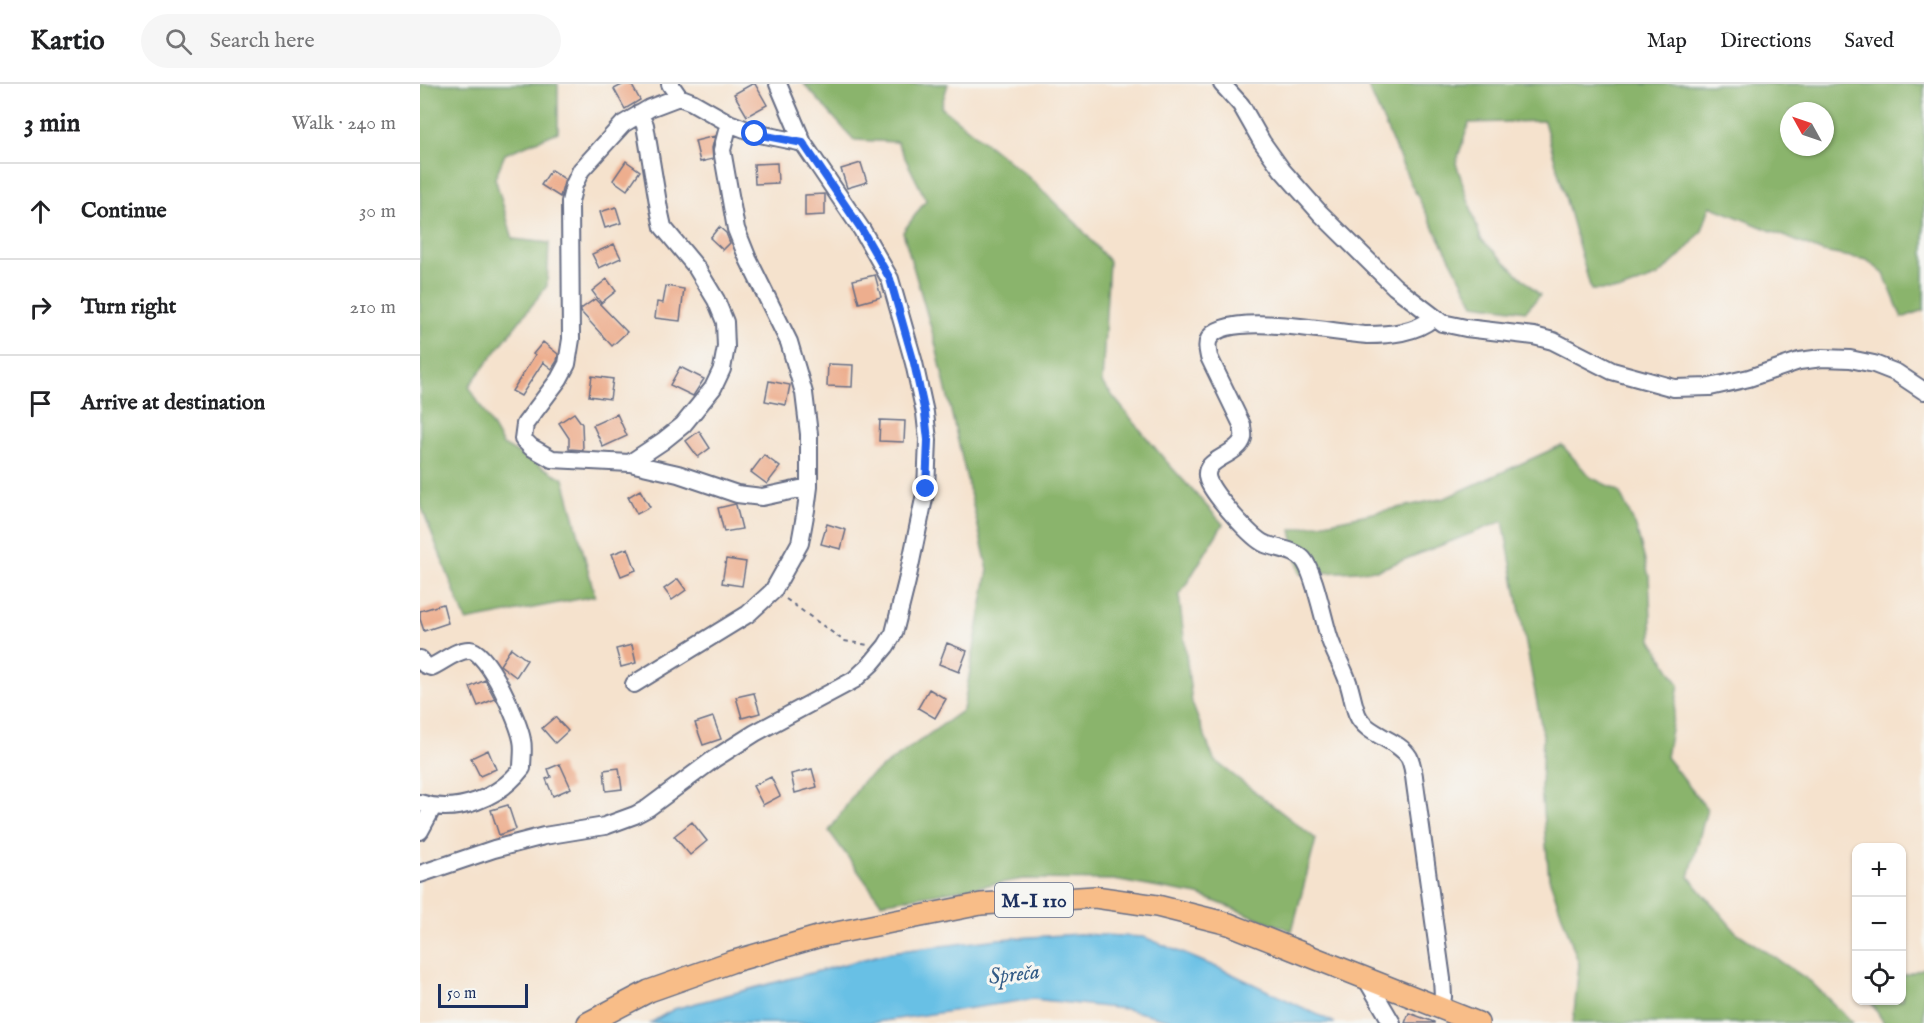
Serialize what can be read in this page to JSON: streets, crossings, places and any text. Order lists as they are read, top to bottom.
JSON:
{
  "streets": {
    "main road": ["M-I 110"]
  },
  "water": ["Spreča"],
  "scale_bar": "50 m",
  "north": "top left",
  "page": {
    "header": "Kartio",
    "search": "Search here",
    "nav": ["Map", "Directions", "Saved"],
    "heading": ["3 min", "Walk · 240 m"],
    "list": [
      ["Continue", "30 m"],
      ["Turn right", "210 m"],
      "Arrive at destination"
    ],
    "map_buttons": ["+", "−"],
    "scale": "50 m"
  }
}
